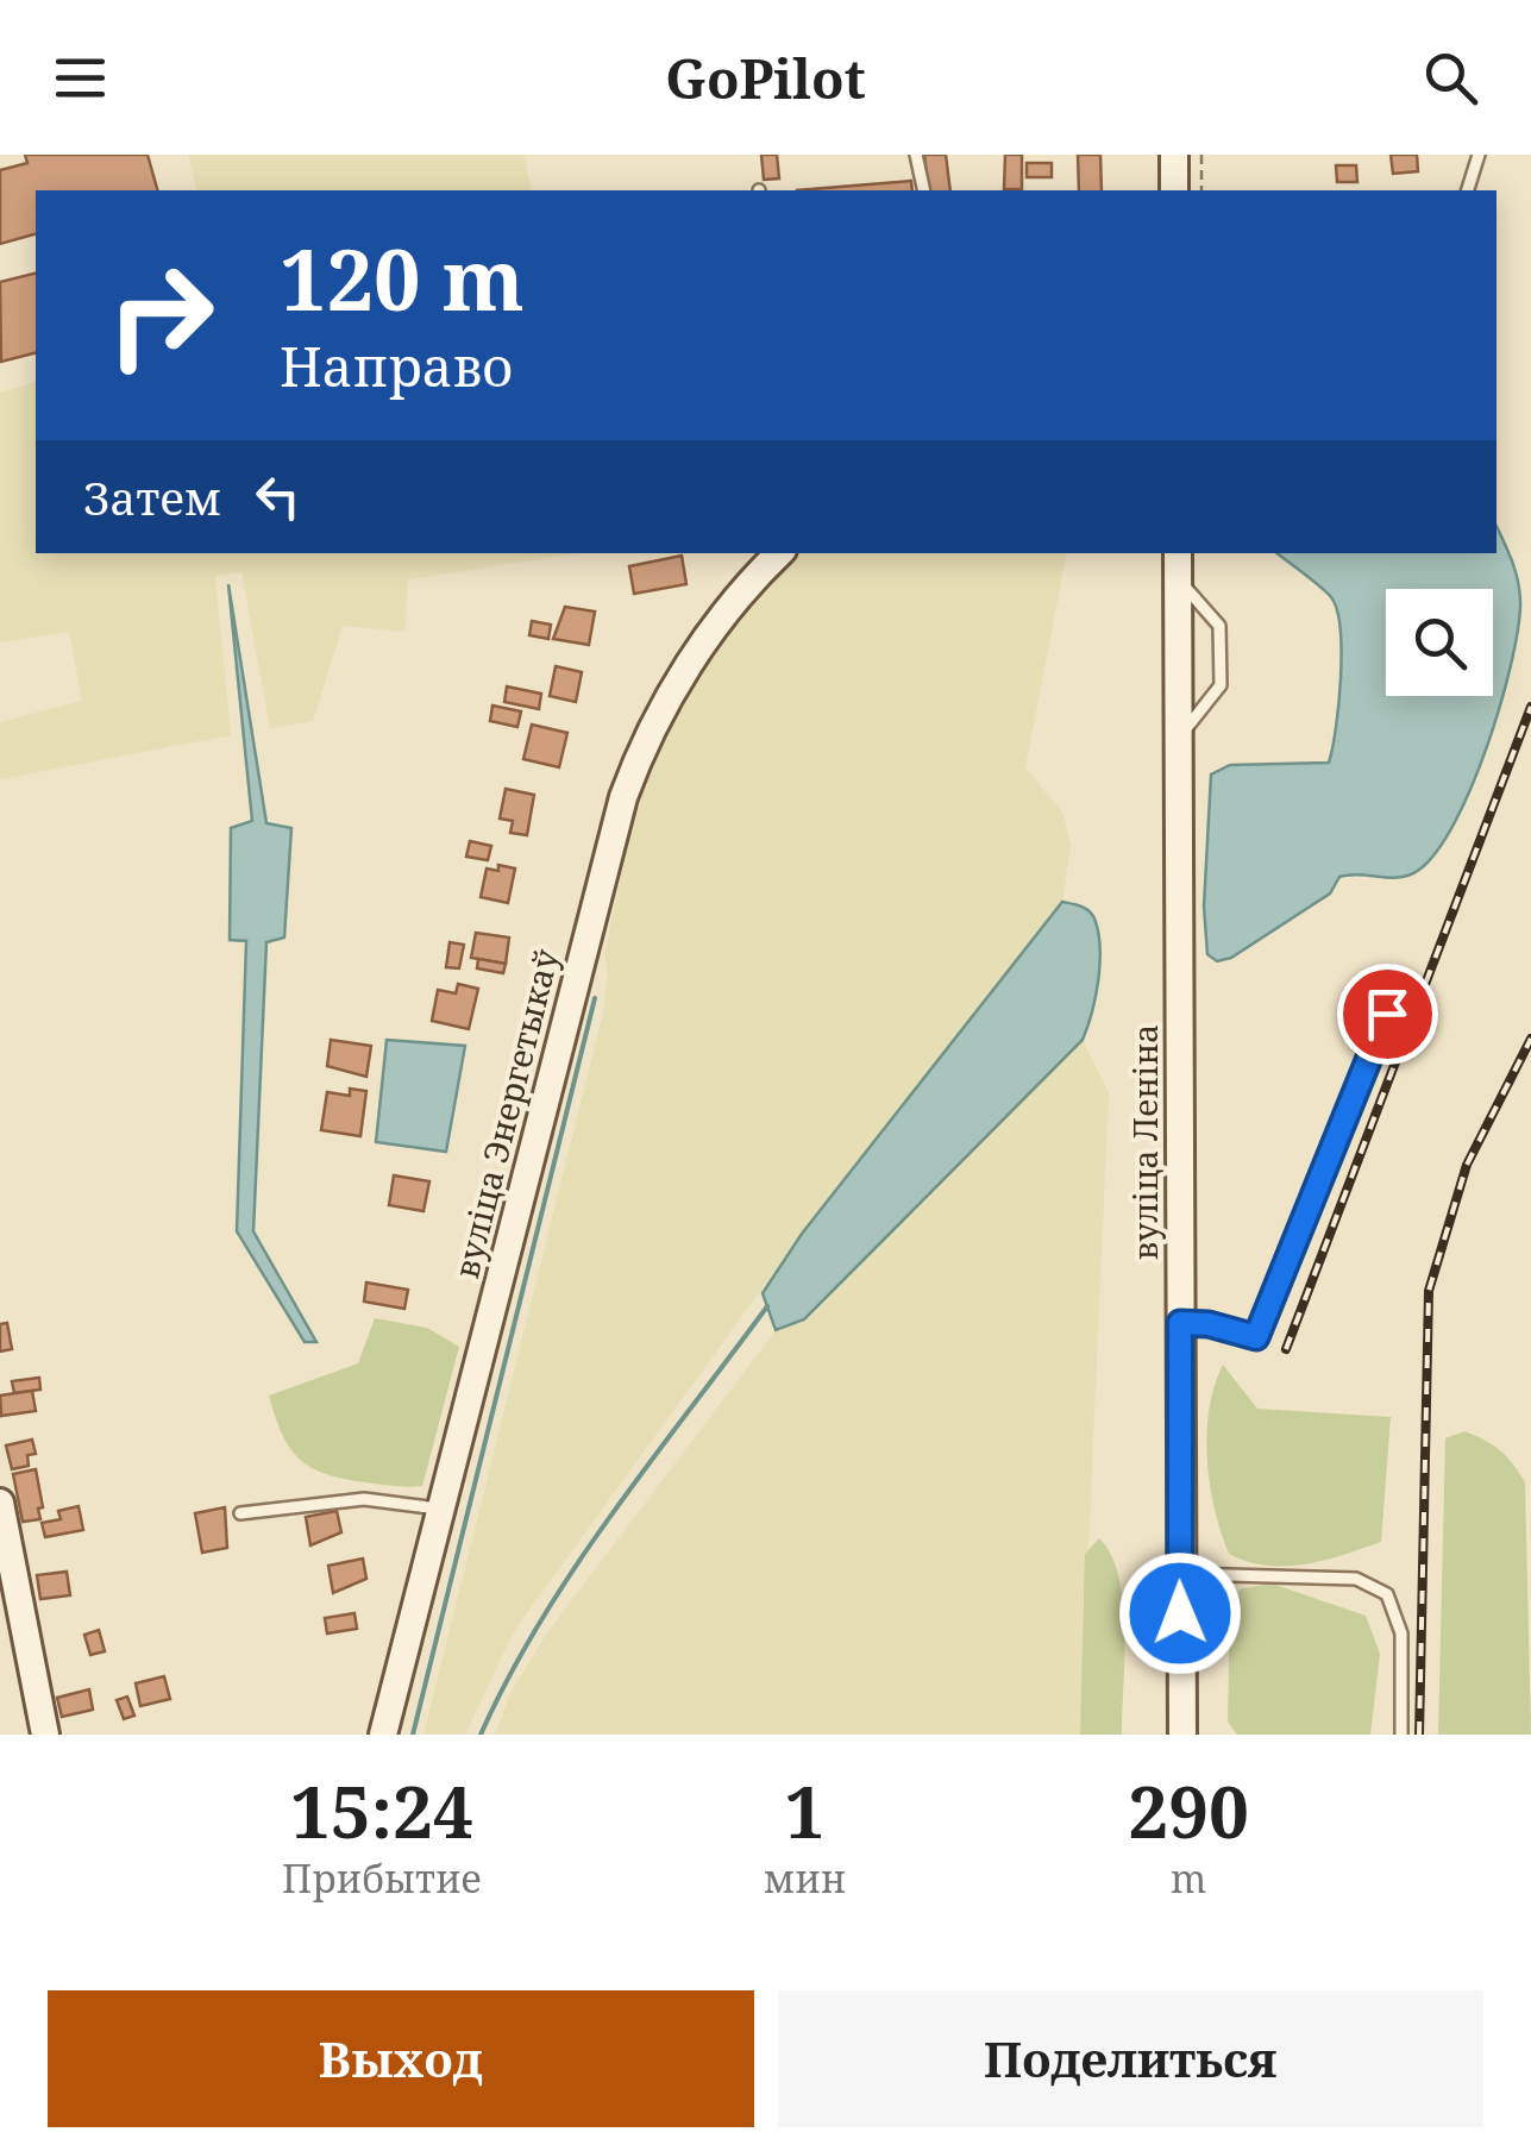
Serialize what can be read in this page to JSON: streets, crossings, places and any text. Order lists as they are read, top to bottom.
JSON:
{
  "streets": {
    "street": ["вуліца Энергетыкаў", "вуліца Леніна"]
  },
  "page": {
    "header": "GoPilot",
    "turn": ["120 m", "Направо"],
    "then": "Затем",
    "eta": [
      "15:24",
      "Прибытие",
      "1",
      "мин",
      "290",
      "m"
    ],
    "buttons": ["Выход", "Поделиться"]
  }
}
